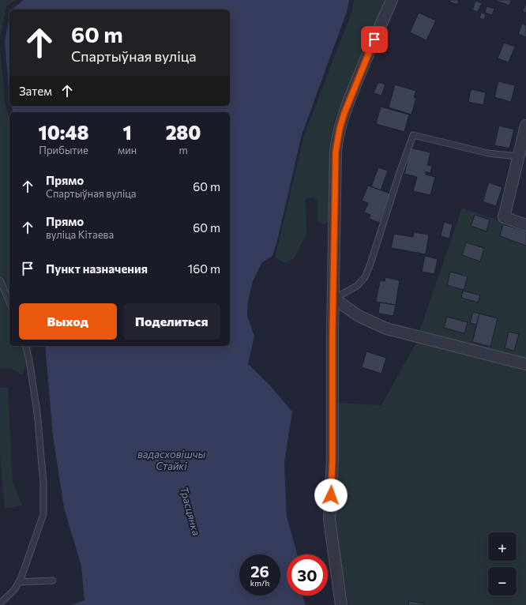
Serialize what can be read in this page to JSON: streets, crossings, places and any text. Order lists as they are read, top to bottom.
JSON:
{
  "water": ["вадасховішчы Стайкі", "Трасцянка"],
  "page": {
    "turn": ["60 m", "Спартыўная вуліца"],
    "then": "Затем",
    "eta": [
      "10:48",
      "Прибытие",
      "1",
      "мин",
      "280",
      "m"
    ],
    "list": [
      {
        "name": "Прямо",
        "note": "Спартыўная вуліца",
        "value": "60 m"
      },
      {
        "name": "Прямо",
        "note": "вуліца Кітаева",
        "value": "60 m"
      },
      {
        "name": "Пункт назначения",
        "value": "160 m"
      }
    ],
    "buttons": ["Выход", "Поделиться"],
    "map_buttons": ["+", "−"],
    "speed": "26 km/h",
    "limit": "30"
  }
}
